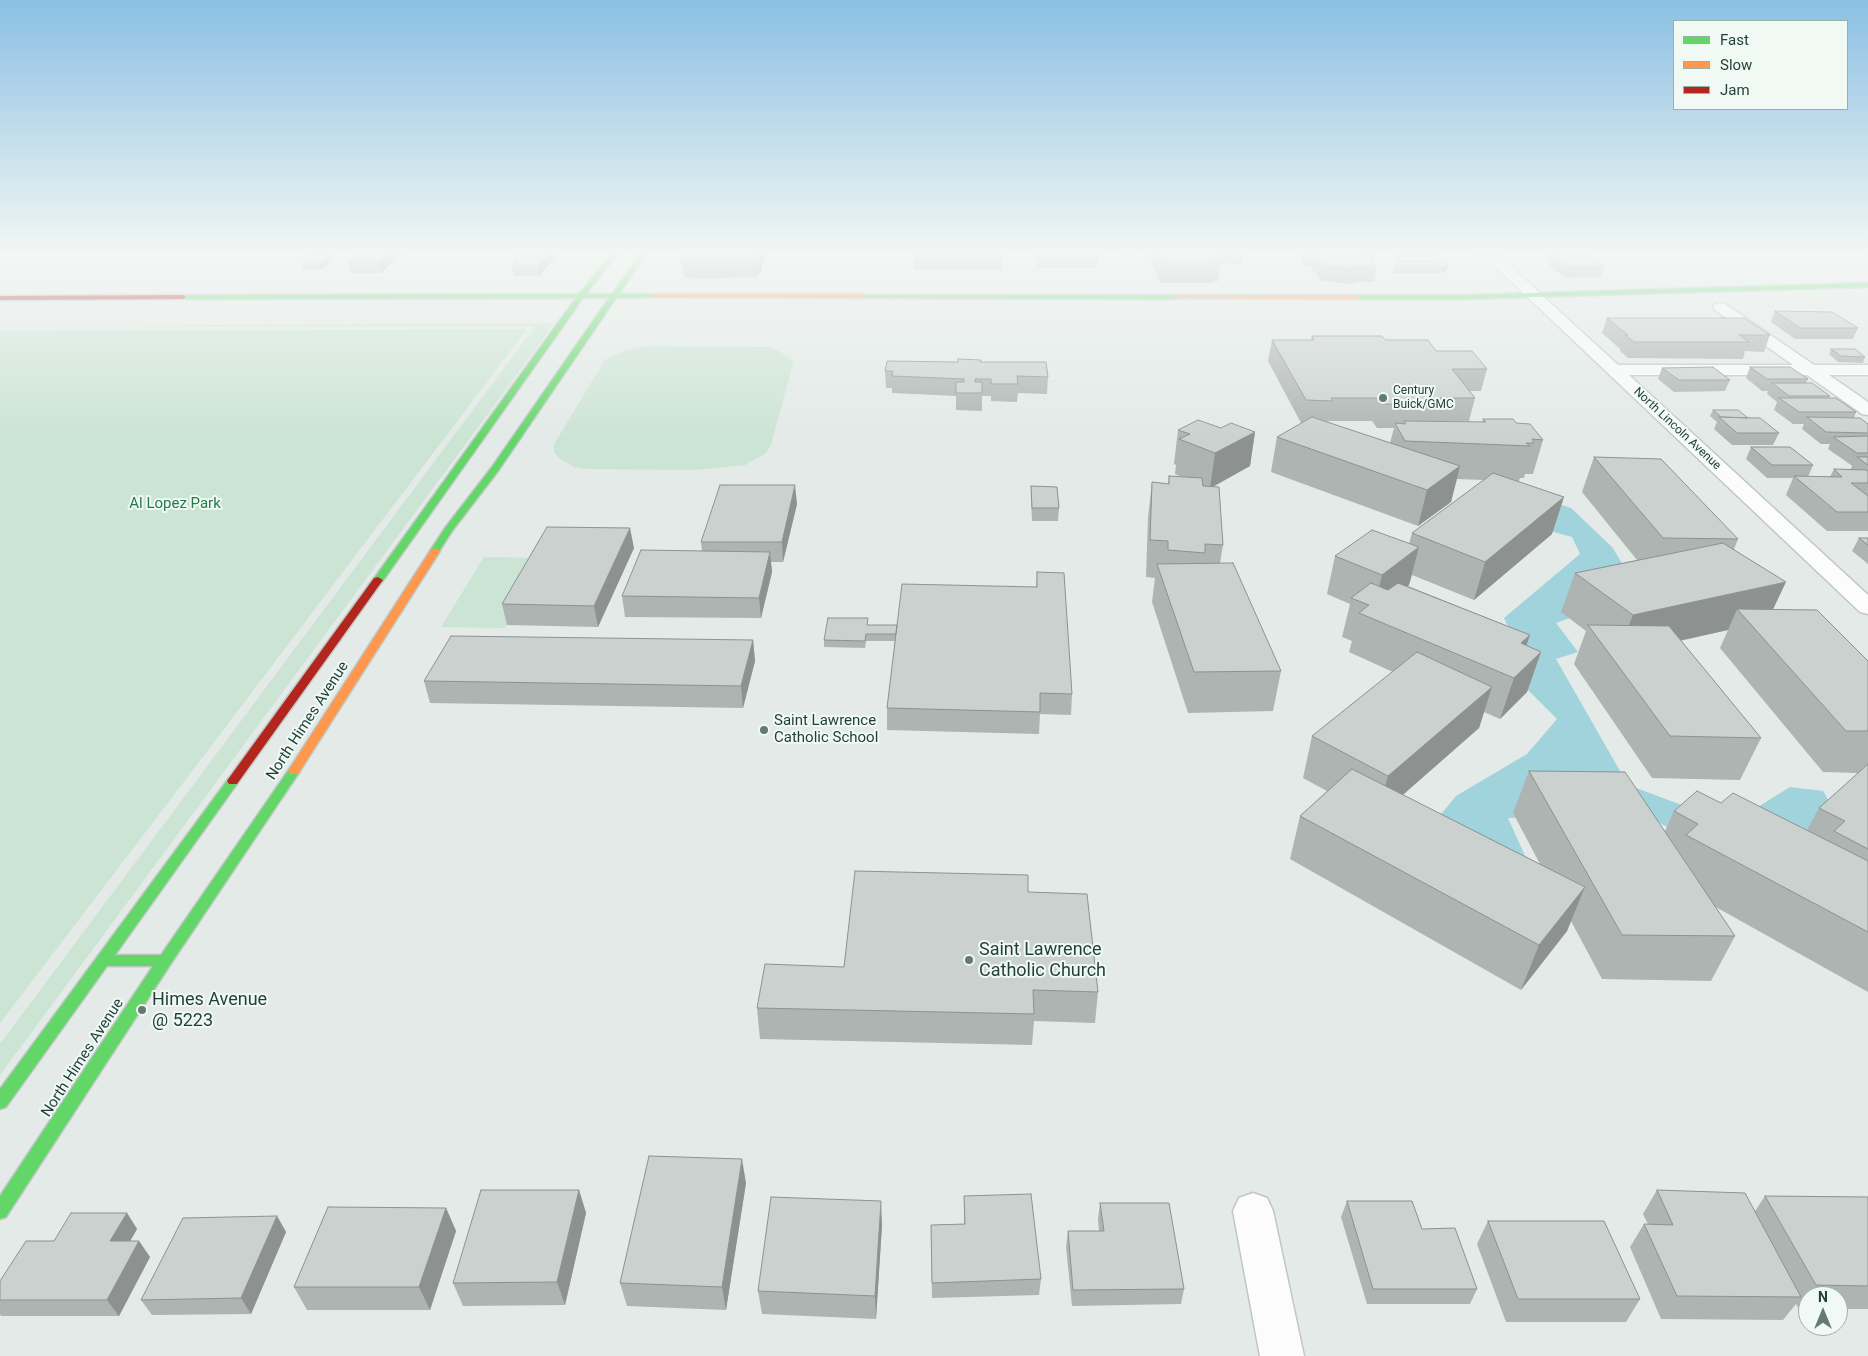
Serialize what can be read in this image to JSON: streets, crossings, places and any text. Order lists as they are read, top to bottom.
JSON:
{
  "streets": {
    "main road": ["North Himes Avenue"],
    "street": ["North Lincoln Avenue"]
  },
  "parks": ["Al Lopez Park"],
  "places": [
    "Century Buick/GMC",
    "Saint Lawrence Catholic School",
    "Saint Lawrence Catholic Church",
    "Himes Avenue @ 5223"
  ],
  "legend": ["Fast", "Slow", "Jam"],
  "north": "top"
}
